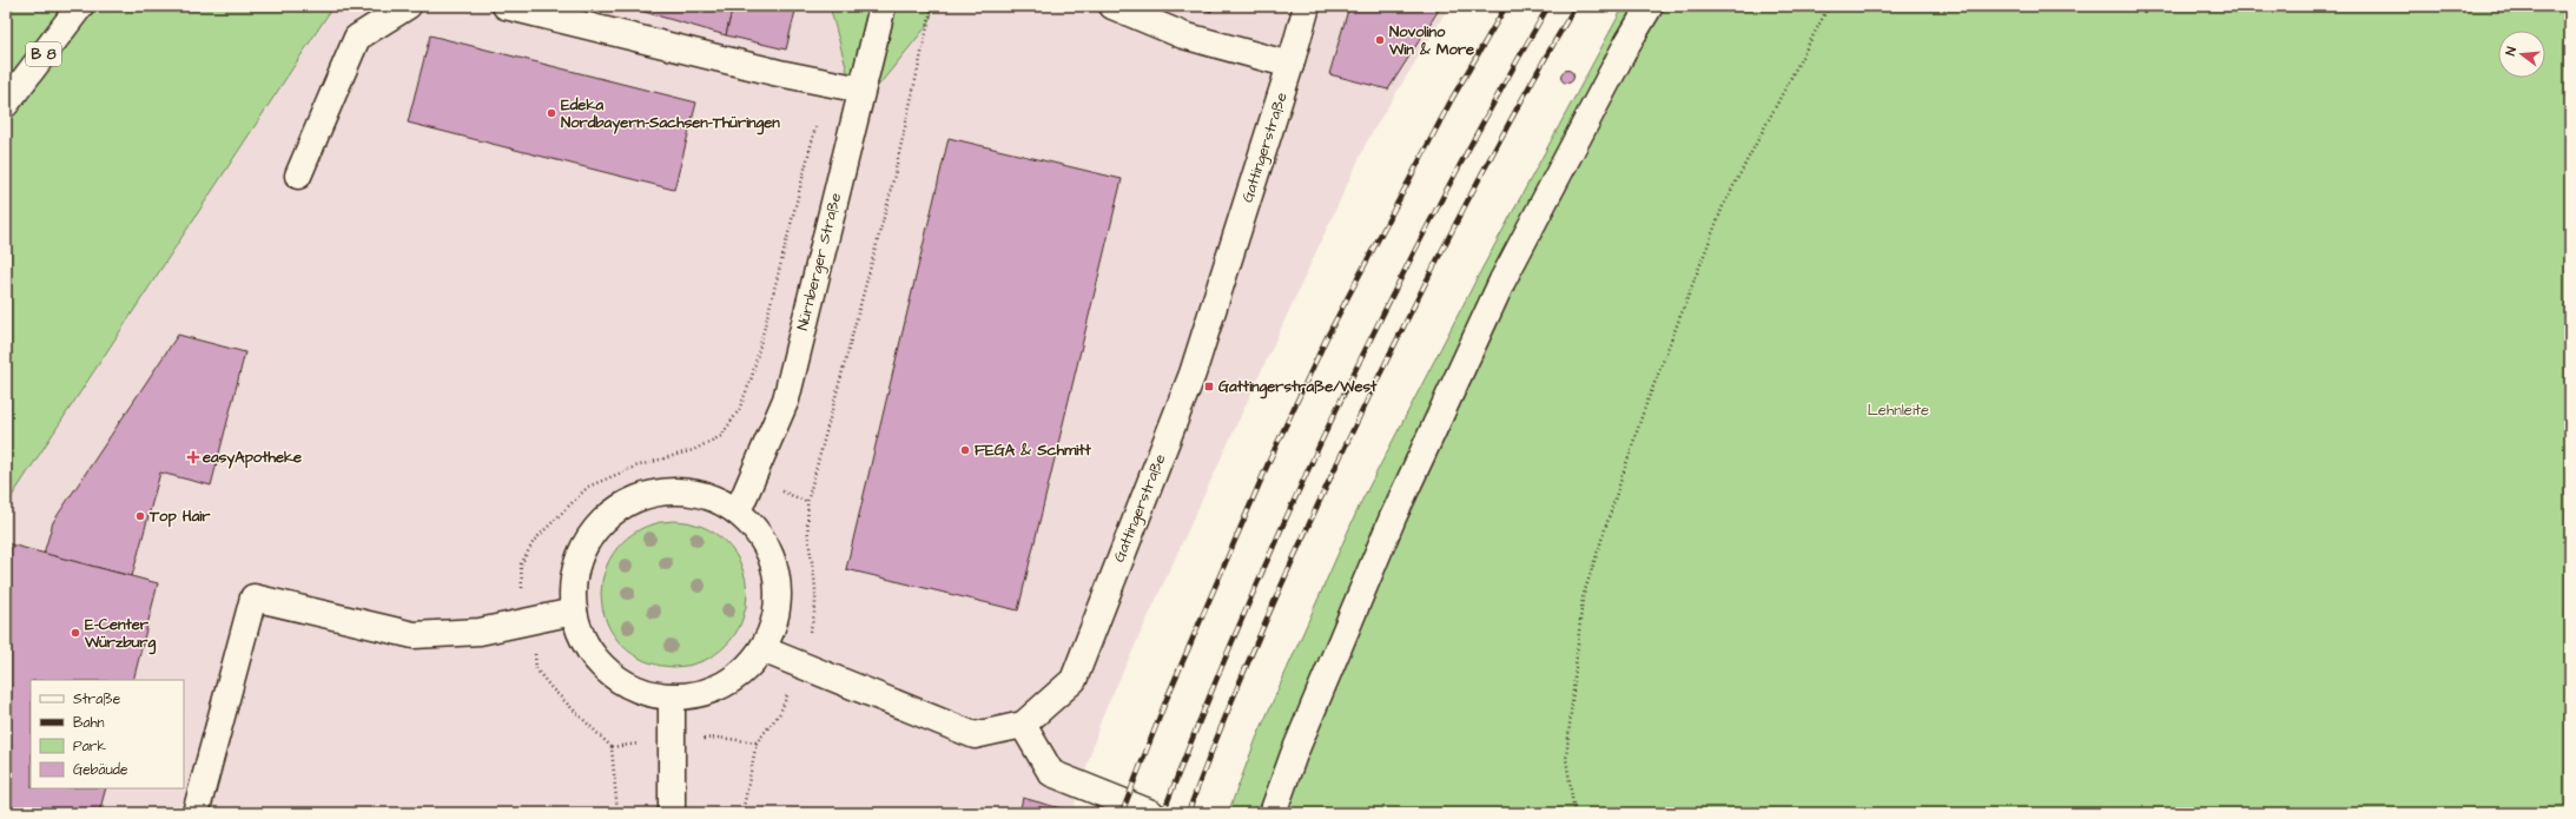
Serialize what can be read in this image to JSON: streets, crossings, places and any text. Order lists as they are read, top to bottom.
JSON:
{
  "streets": {
    "main road": ["B 8", "Gattingerstraße", "Nürnberger Straße"]
  },
  "parks": ["Lehnleite"],
  "places": {
    "other": [
      "Novolino Win & More",
      "Edeka Nordbayern-Sachsen-Thüringen",
      "FEGA & Schmitt",
      "Top Hair",
      "E-Center Würzburg"
    ],
    "transit": ["Gattingerstraße/West"],
    "health": ["easyApotheke"]
  },
  "legend": [
    "Straße",
    "Bahn",
    "Park",
    "Gebäude"
  ],
  "north": "left"
}
